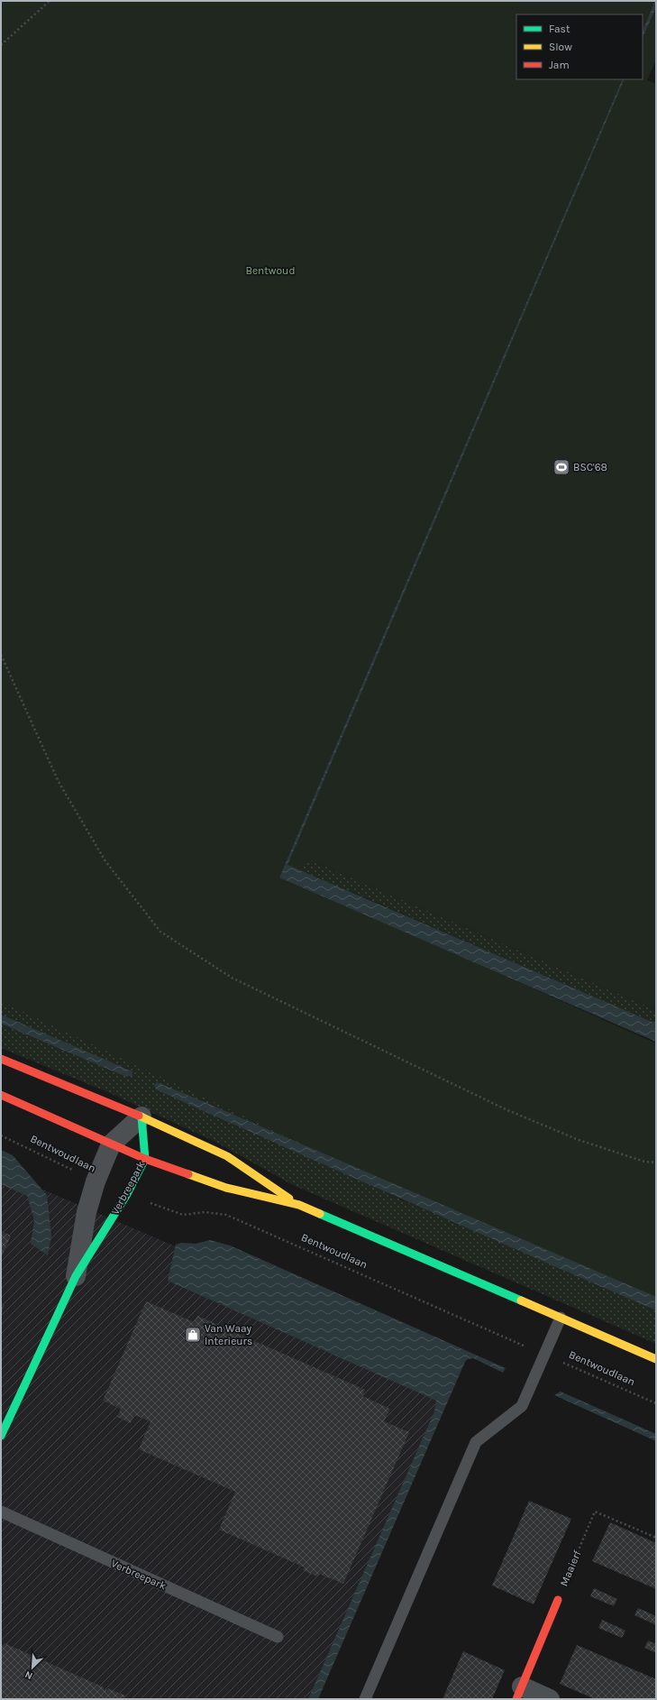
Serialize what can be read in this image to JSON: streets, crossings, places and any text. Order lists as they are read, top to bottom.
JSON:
{
  "streets": {
    "main road": ["Verbreepark", "Maaierf"],
    "path": ["Bentwoudlaan"]
  },
  "crossings": [
    ["Bentwoudlaan", "Verbreepark"]
  ],
  "parks": ["Bentwoud"],
  "places": {
    "sports": ["BSC'68"],
    "shop": ["Van Waay Interieurs"]
  },
  "legend": ["Fast", "Slow", "Jam"],
  "north": "bottom left"
}
